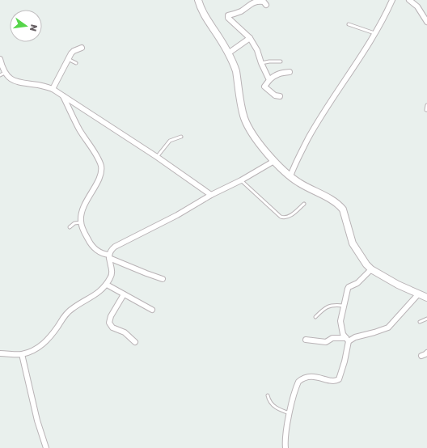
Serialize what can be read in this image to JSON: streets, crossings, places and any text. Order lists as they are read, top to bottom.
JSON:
{
  "north": "right"
}
